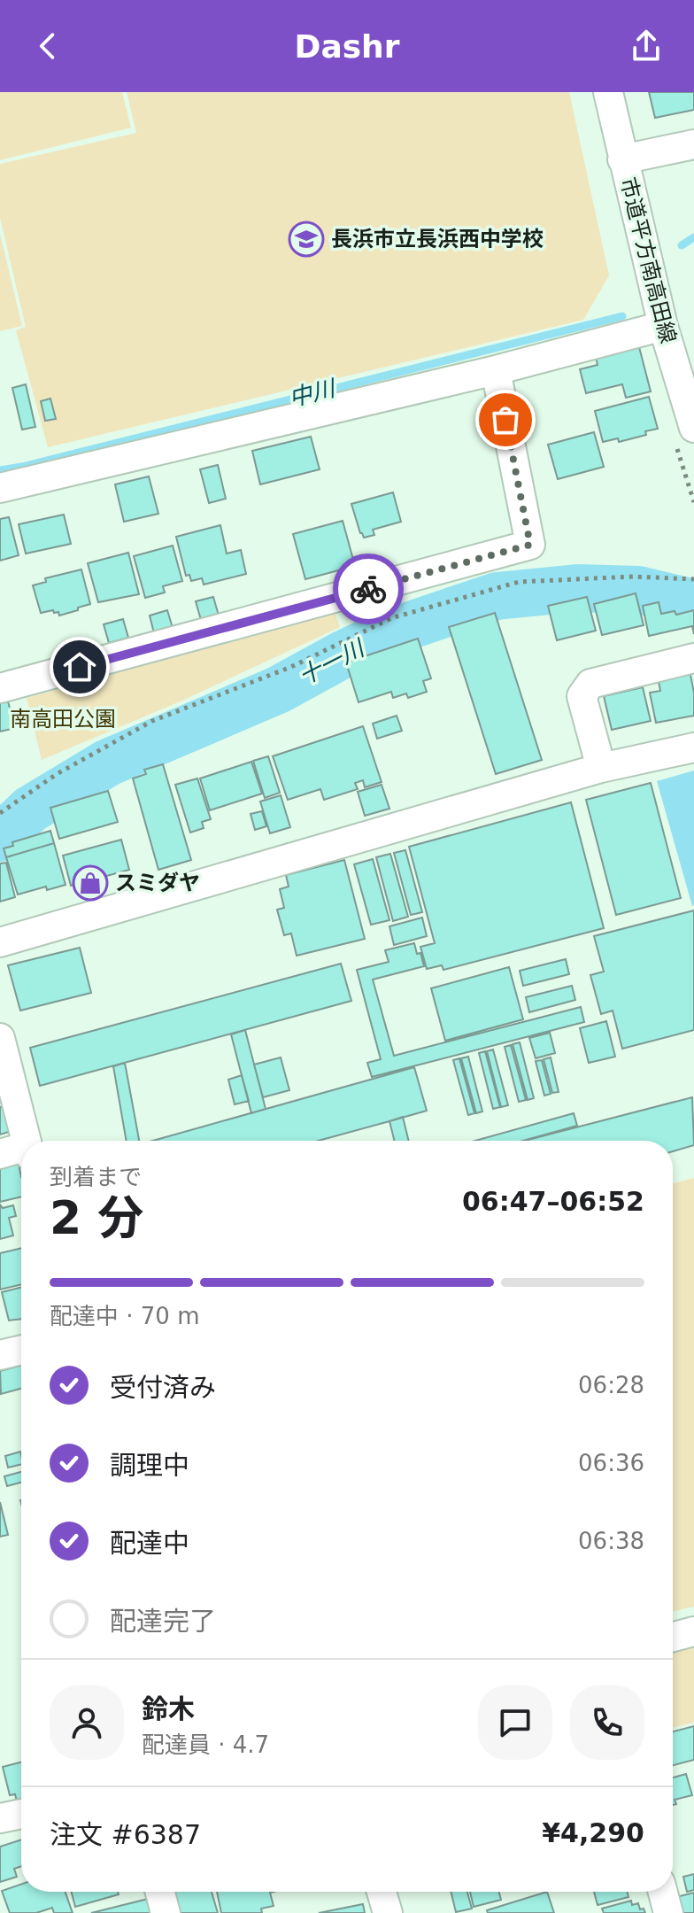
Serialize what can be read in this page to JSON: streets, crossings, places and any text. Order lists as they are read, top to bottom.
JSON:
{
  "streets": {
    "street": ["市道平方南高田線"]
  },
  "water": ["中川", "十一川"],
  "parks": ["南高田公園"],
  "places": {
    "school or university": ["長浜市立長浜西中学校"],
    "shop": ["スミダヤ"]
  },
  "page": {
    "header": "Dashr",
    "heading": ["2 分", "到着まで", "06:47–06:52"],
    "panel": [
      "鈴木",
      "配達員 · 4.7",
      "注文 #6387",
      "¥4,290"
    ],
    "bar": "配達中 · 70 m",
    "list": [
      ["受付済み", "06:28"],
      ["調理中", "06:36"],
      ["配達中", "06:38"],
      "配達完了"
    ]
  }
}
